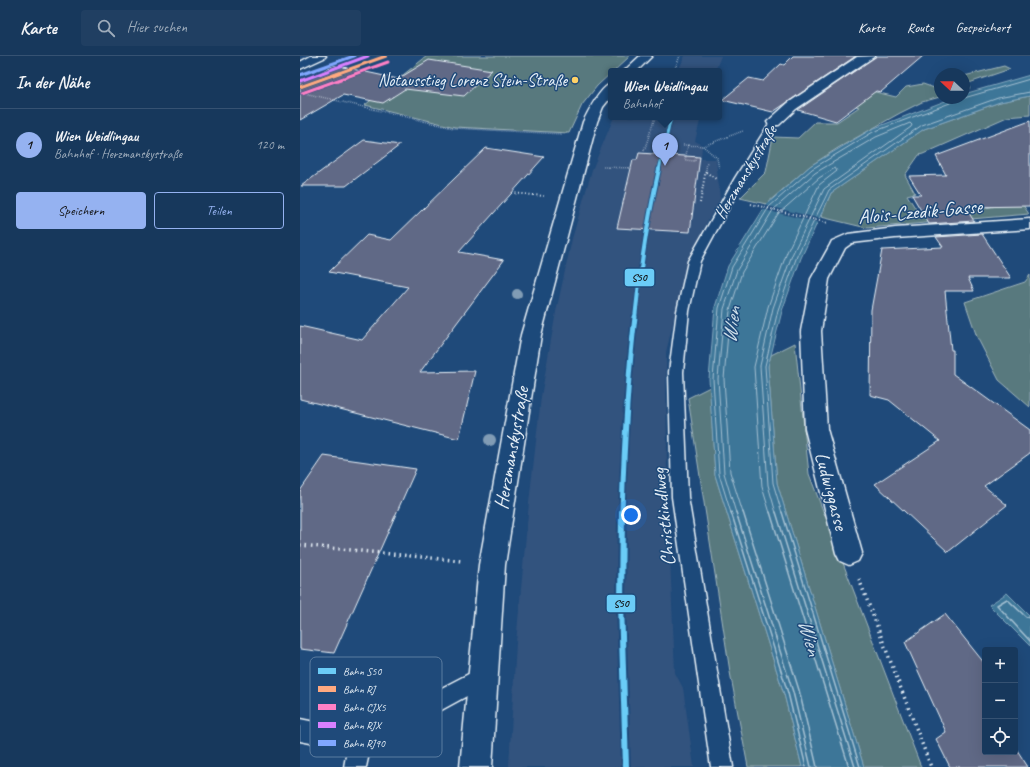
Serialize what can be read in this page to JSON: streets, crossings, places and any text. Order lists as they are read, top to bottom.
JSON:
{
  "streets": {
    "street": ["Herzmanskystraße", "Alois-Czedik-Gasse", "Ludwiggasse"],
    "lane": ["Christkindlweg"]
  },
  "crossings": [
    ["Herzmanskystraße", "Christkindlweg"],
    ["Alois-Czedik-Gasse", "Ludwiggasse"]
  ],
  "water": ["Wien"],
  "places": ["Notausstieg Lorenz Stein-Straße"],
  "lines": [
    "rail line RJ",
    "rail line RJX",
    "rail line RJ90",
    "rail line CJX5",
    "rail line S50"
  ],
  "legend": [
    "Bahn S50",
    "Bahn RJ",
    "Bahn CJX5",
    "Bahn RJX",
    "Bahn RJ90"
  ],
  "north": "left",
  "page": {
    "header": "Karte",
    "search": "Hier suchen",
    "nav": ["Karte", "Route", "Gespeichert"],
    "heading": "In der Nähe",
    "popup": ["Wien Weidlingau", "Bahnhof"],
    "list": [
      {
        "mark": "1",
        "name": "Wien Weidlingau",
        "note": "Bahnhof · Herzmanskystraße",
        "value": "120 m"
      }
    ],
    "pins": "1",
    "buttons": ["Speichern", "Teilen"],
    "map_buttons": ["+", "−"]
  }
}
